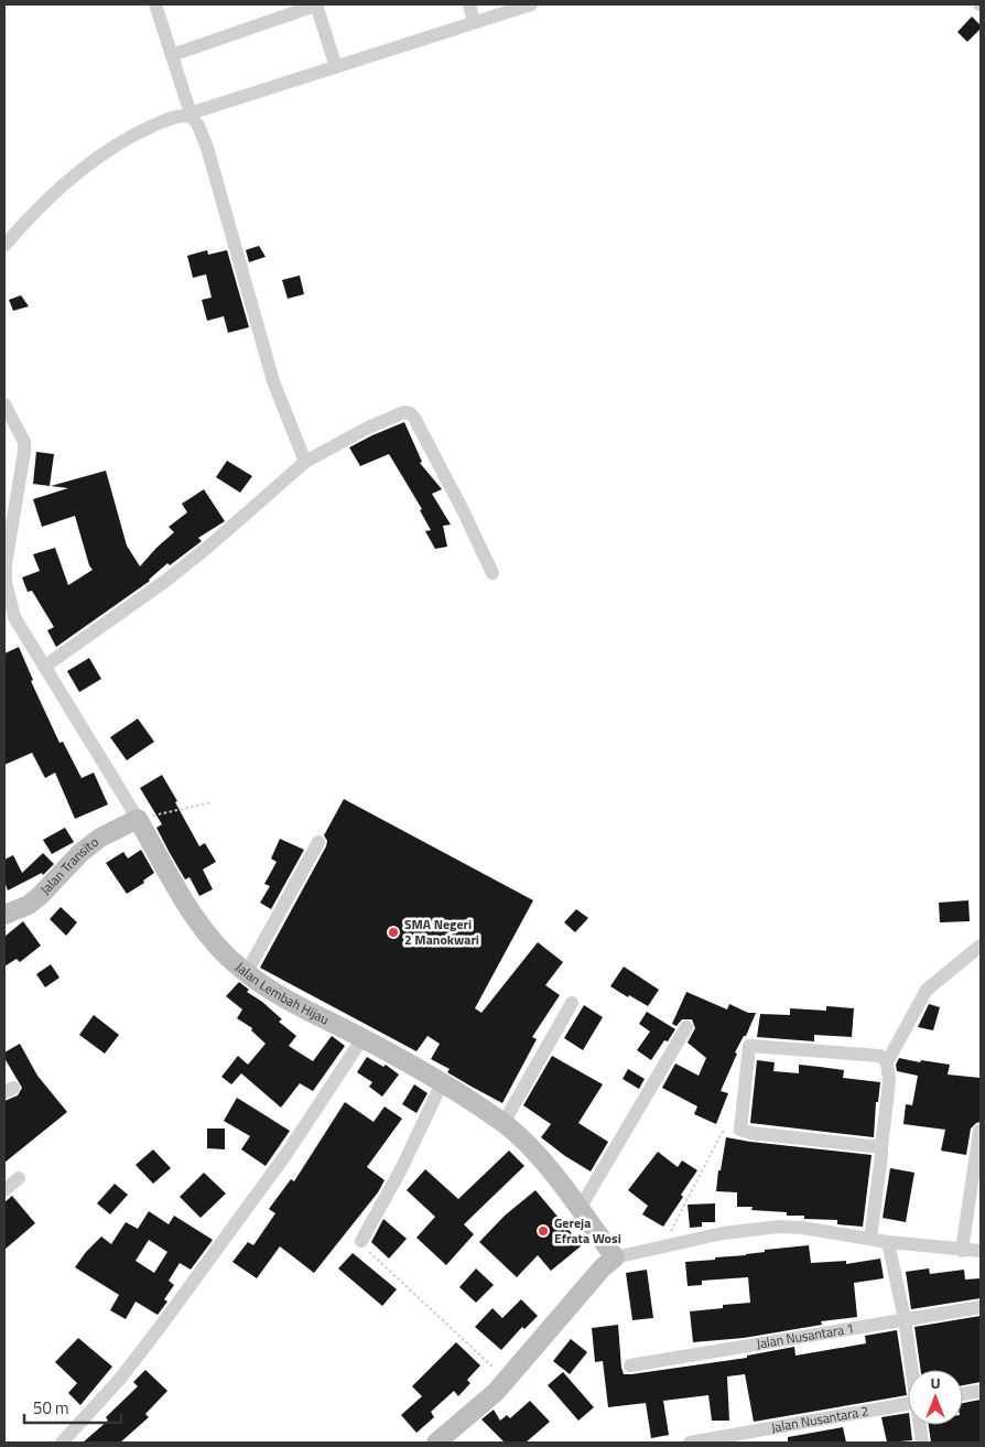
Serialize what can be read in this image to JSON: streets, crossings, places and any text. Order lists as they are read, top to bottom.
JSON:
{
  "streets": {
    "street": [
      "Jalan Transito",
      "Jalan Lembah Hijau",
      "Jalan Nusantara 1",
      "Jalan Nusantara 2"
    ]
  },
  "crossings": [
    ["Jalan Transito", "Jalan Lembah Hijau"]
  ],
  "places": ["SMA Negeri 2 Manokwari", "Gereja Efrata Wosi"],
  "scale_bar": "50 m",
  "north": "top"
}
